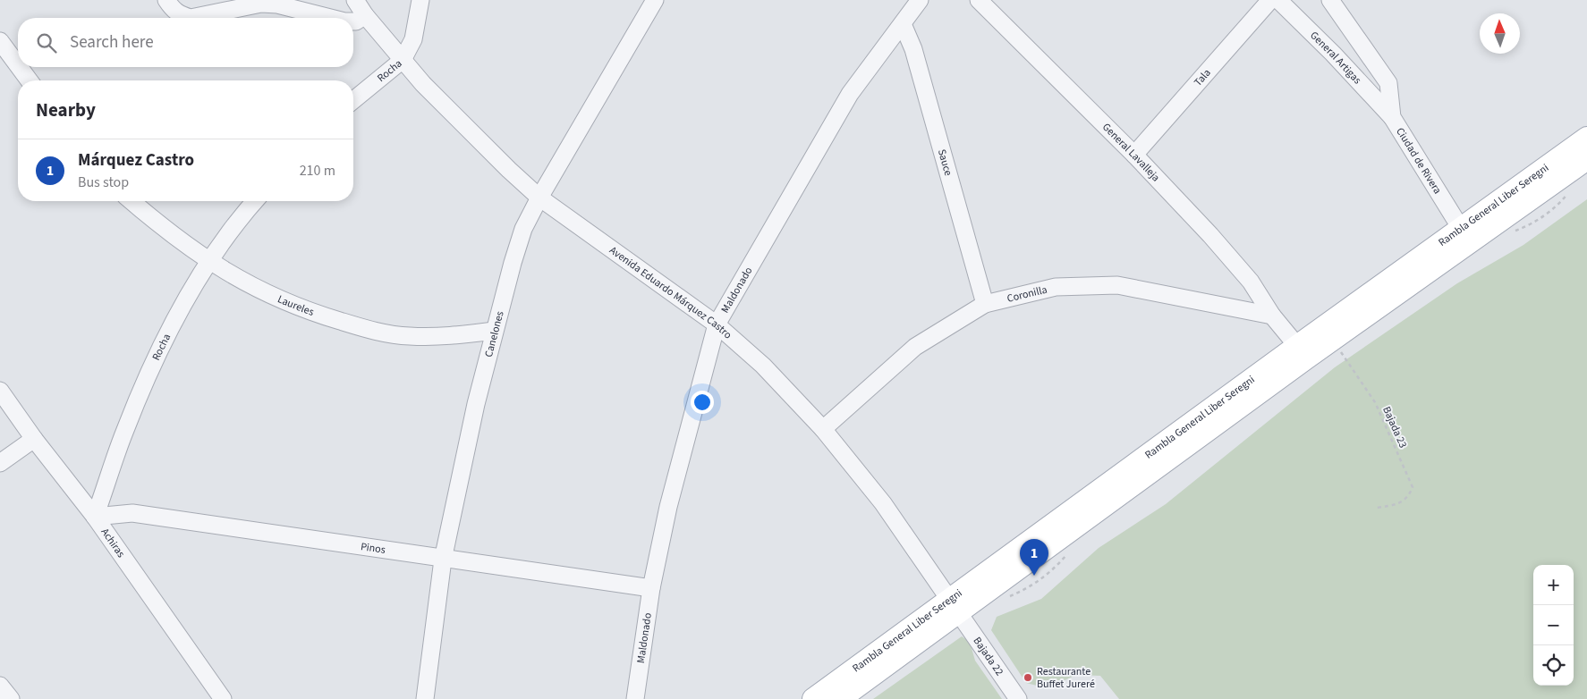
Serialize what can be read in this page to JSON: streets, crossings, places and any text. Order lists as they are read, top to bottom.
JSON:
{
  "streets": {
    "main road": ["Rambla General Liber Seregni"],
    "street": [
      "General Artigas",
      "Rocha",
      "Tala",
      "General Lavalleja",
      "Ciudad de Rivera",
      "Sauce",
      "Maldonado",
      "Avenida Eduardo Márquez Castro",
      "Coronilla",
      "Laureles",
      "Canelones",
      "Achiras",
      "Pinos",
      "Bajada 22"
    ],
    "path": ["Bajada 23"]
  },
  "crossings": [
    ["General Artigas", "Ciudad de Rivera"],
    ["Rocha", "Avenida Eduardo Márquez Castro"],
    ["Rocha", "Laureles"],
    ["Rocha", "Achiras"],
    ["Rocha", "Pinos"],
    ["Tala", "General Lavalleja"],
    ["General Lavalleja", "Rambla General Liber Seregni"],
    ["General Lavalleja", "Coronilla"],
    ["Ciudad de Rivera", "Rambla General Liber Seregni"],
    ["Sauce", "Maldonado"],
    ["Sauce", "Coronilla"],
    ["Rambla General Liber Seregni", "Avenida Eduardo Márquez Castro"],
    ["Rambla General Liber Seregni", "Bajada 23"],
    ["Rambla General Liber Seregni", "Bajada 22"],
    ["Maldonado", "Avenida Eduardo Márquez Castro"],
    ["Maldonado", "Pinos"],
    ["Avenida Eduardo Márquez Castro", "Coronilla"],
    ["Avenida Eduardo Márquez Castro", "Canelones"],
    ["Avenida Eduardo Márquez Castro", "Bajada 22"],
    ["Laureles", "Canelones"],
    ["Canelones", "Pinos"],
    ["Achiras", "Pinos"]
  ],
  "places": ["Restaurante Buffet Jureré"],
  "north": "top",
  "page": {
    "search": "Search here",
    "heading": "Nearby",
    "list": [
      {
        "mark": "1",
        "name": "Márquez Castro",
        "note": "Bus stop",
        "value": "210 m"
      }
    ],
    "pins": "1",
    "map_buttons": ["+", "−"]
  }
}
